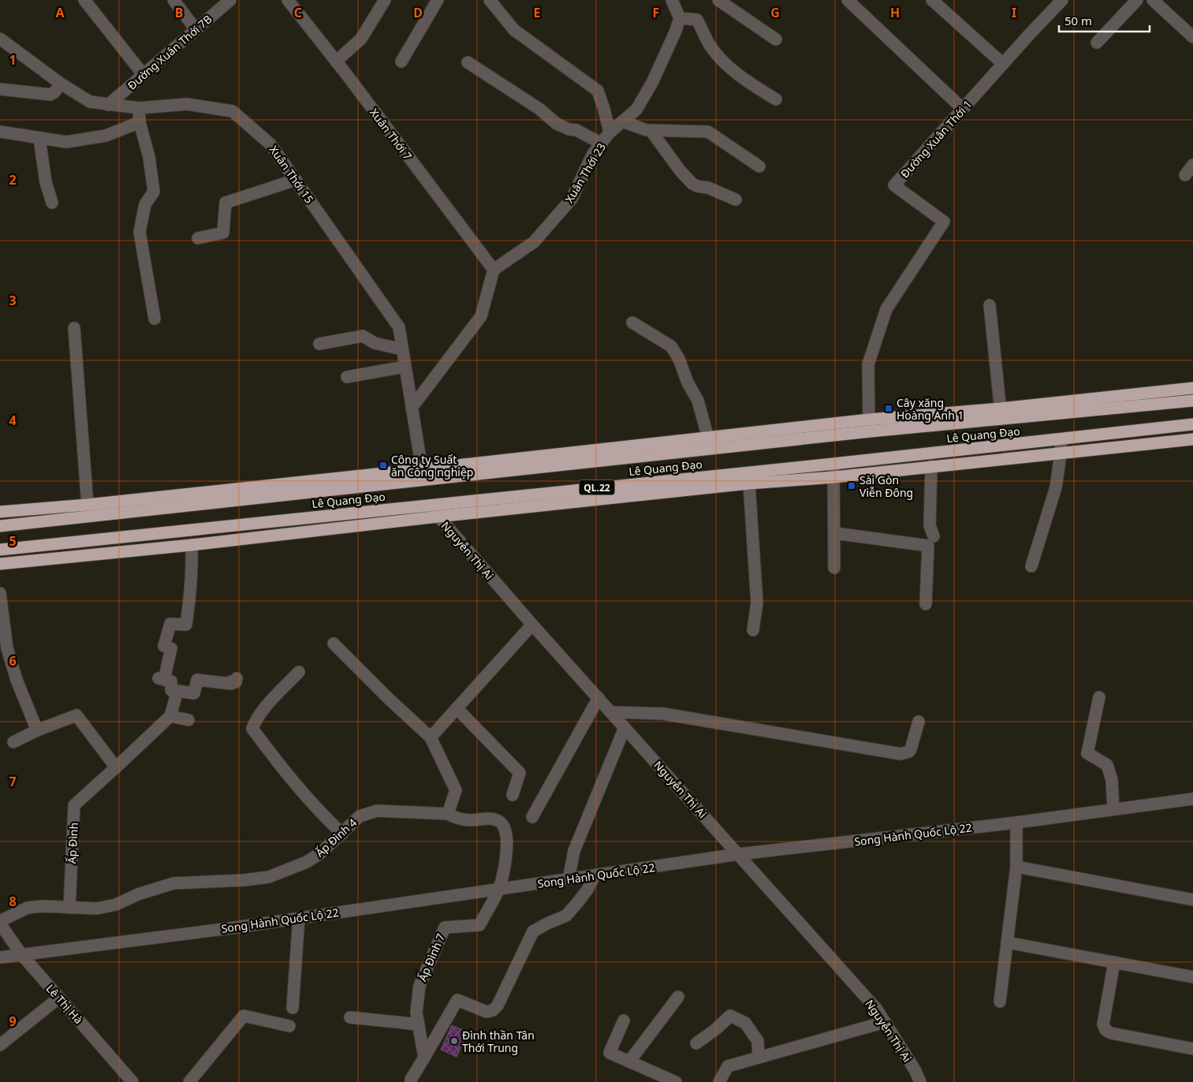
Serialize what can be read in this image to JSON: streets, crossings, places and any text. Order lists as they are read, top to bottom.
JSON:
{
  "streets": {
    "highway": ["Lê Quang Đạo", "QL.22"],
    "street": [
      "Đường Xuân Thới 7B",
      "Xuân Thới 7",
      "Đường Xuân Thới 1",
      "Xuân Thới 23",
      "Xuân Thới 15",
      "Nguyễn Thị Ai",
      "Song Hành Quốc Lộ 22",
      "Ấp Đình 4",
      "Ấp Đình",
      "Ấp Đình 7",
      "Lê Thị Hà"
    ]
  },
  "crossings": [
    ["Đường Xuân Thới 7B", "Xuân Thới 15"],
    ["Xuân Thới 7", "Xuân Thới 23"],
    ["Đường Xuân Thới 1", "Lê Quang Đạo"],
    ["Xuân Thới 15", "Lê Quang Đạo"],
    ["Lê Quang Đạo", "Nguyễn Thị Ai"],
    ["QL.22", "Nguyễn Thị Ai"],
    ["Nguyễn Thị Ai", "Song Hành Quốc Lộ 22"],
    ["Song Hành Quốc Lộ 22", "Ấp Đình 4"],
    ["Song Hành Quốc Lộ 22", "Ấp Đình 7"],
    ["Song Hành Quốc Lộ 22", "Lê Thị Hà"],
    ["Ấp Đình 4", "Ấp Đình"],
    ["Ấp Đình 4", "Ấp Đình 7"],
    ["Ấp Đình 4", "Lê Thị Hà"]
  ],
  "places": {
    "transit": ["Cây xăng Hoàng Anh 1", "Công ty Suất ăn Công nghiệp", "Sài Gòn Viễn Đông"],
    "other": ["Đình thần Tân Thới Trung"]
  },
  "scale_bar": "50 m",
  "grid": {
    "columns": [
      "A",
      "B",
      "C",
      "D",
      "E",
      "F",
      "G",
      "H",
      "I"
    ],
    "rows": [
      "1",
      "2",
      "3",
      "4",
      "5",
      "6",
      "7",
      "8",
      "9"
    ]
  }
}
